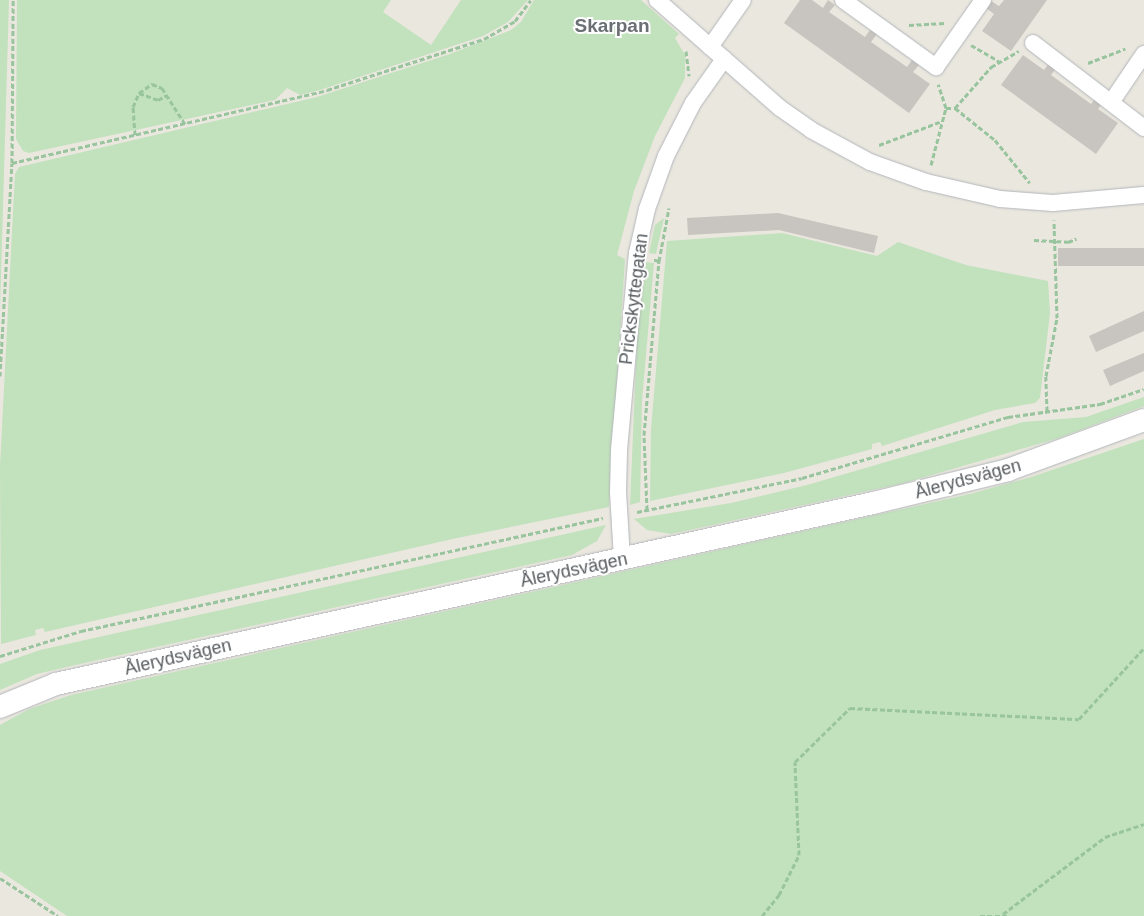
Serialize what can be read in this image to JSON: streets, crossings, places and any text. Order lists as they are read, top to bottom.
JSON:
{
  "streets": {
    "main road": ["Ålerydsvägen"],
    "street": ["Prickskyttegatan"]
  },
  "crossings": [
    ["Prickskyttegatan", "Ålerydsvägen"]
  ],
  "districts": ["Skarpan"]
}
